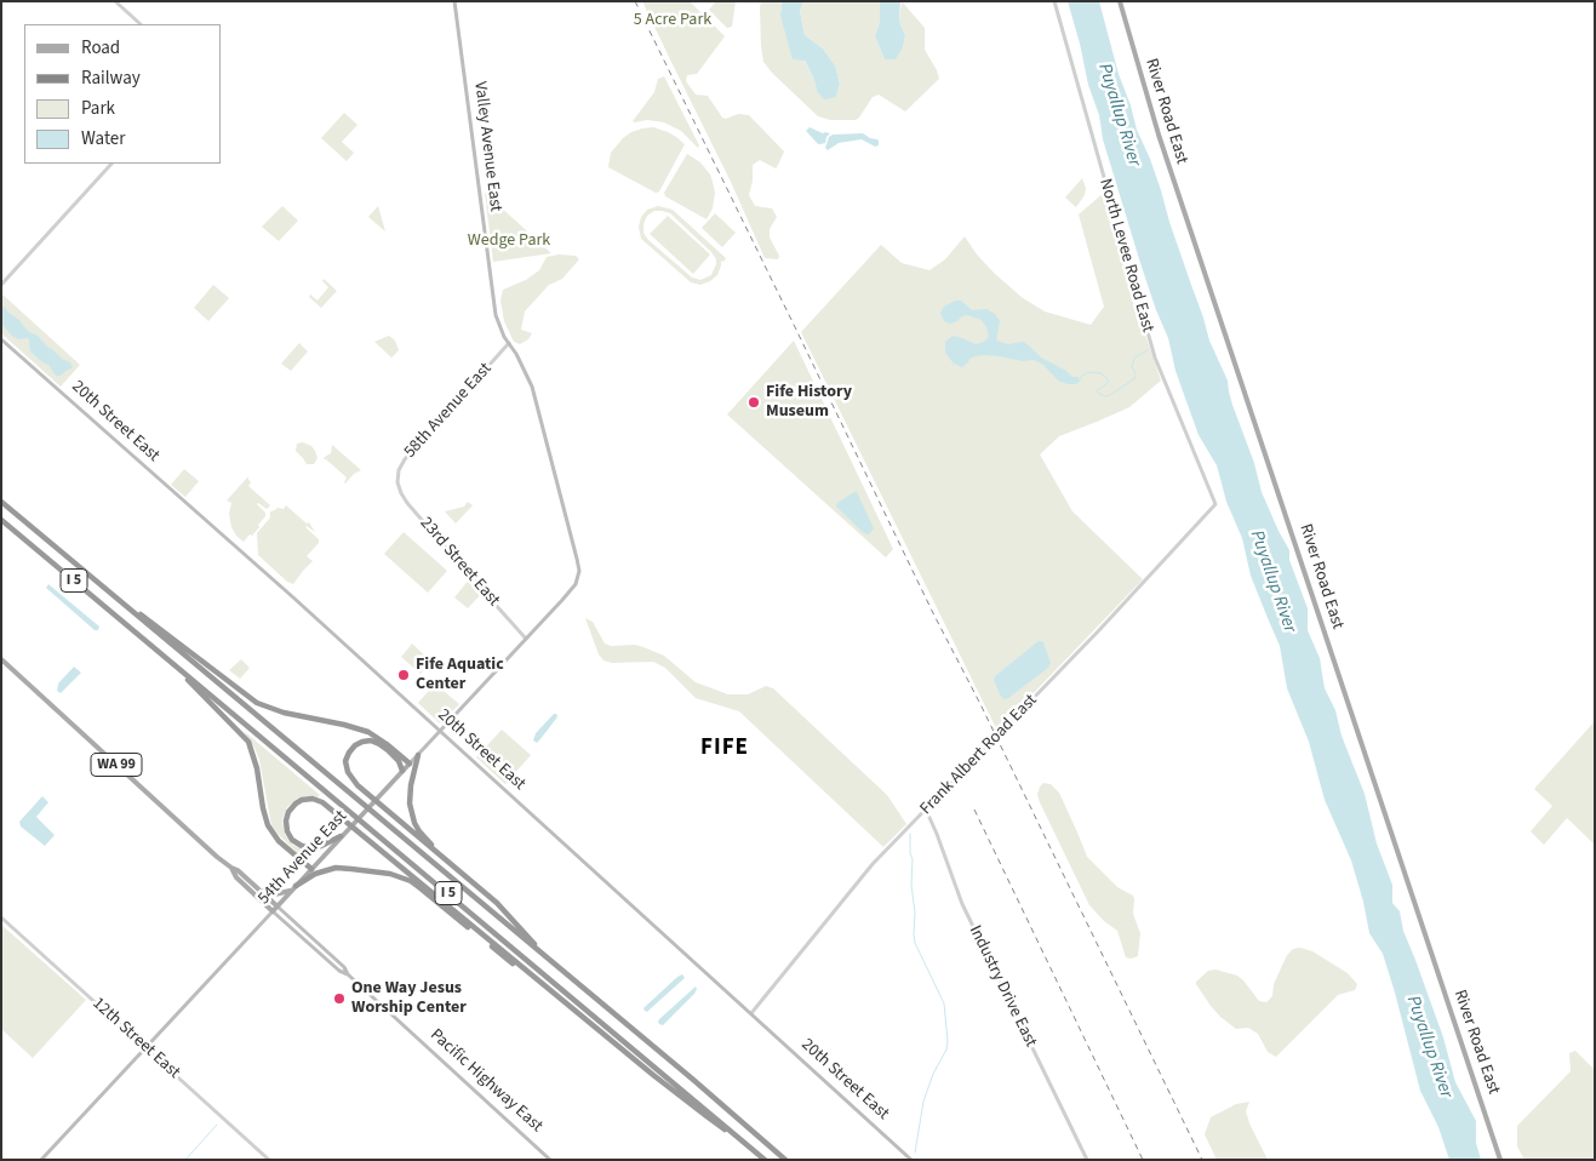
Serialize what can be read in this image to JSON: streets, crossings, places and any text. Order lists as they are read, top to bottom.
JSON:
{
  "streets": {
    "highway": ["I 5"],
    "main road": [
      "River Road East",
      "Valley Avenue East",
      "20th Street East",
      "WA 99",
      "54th Avenue East",
      "Pacific Highway East"
    ],
    "street": [
      "North Levee Road East",
      "58th Avenue East",
      "23rd Street East",
      "Frank Albert Road East",
      "Industry Drive East",
      "12th Street East"
    ]
  },
  "crossings": [
    ["Valley Avenue East", "58th Avenue East"],
    ["Valley Avenue East", "54th Avenue East"],
    ["North Levee Road East", "Frank Albert Road East"],
    ["58th Avenue East", "23rd Street East"],
    ["20th Street East", "Frank Albert Road East"],
    ["20th Street East", "54th Avenue East"],
    ["23rd Street East", "54th Avenue East"],
    ["Frank Albert Road East", "Industry Drive East"],
    ["54th Avenue East", "12th Street East"],
    ["54th Avenue East", "Pacific Highway East"]
  ],
  "districts": ["FIFE"],
  "water": ["Puyallup River"],
  "parks": ["5 Acre Park", "Wedge Park"],
  "places": ["Fife History Museum", "Fife Aquatic Center", "One Way Jesus Worship Center"],
  "legend": [
    "Road",
    "Railway",
    "Park",
    "Water"
  ]
}
